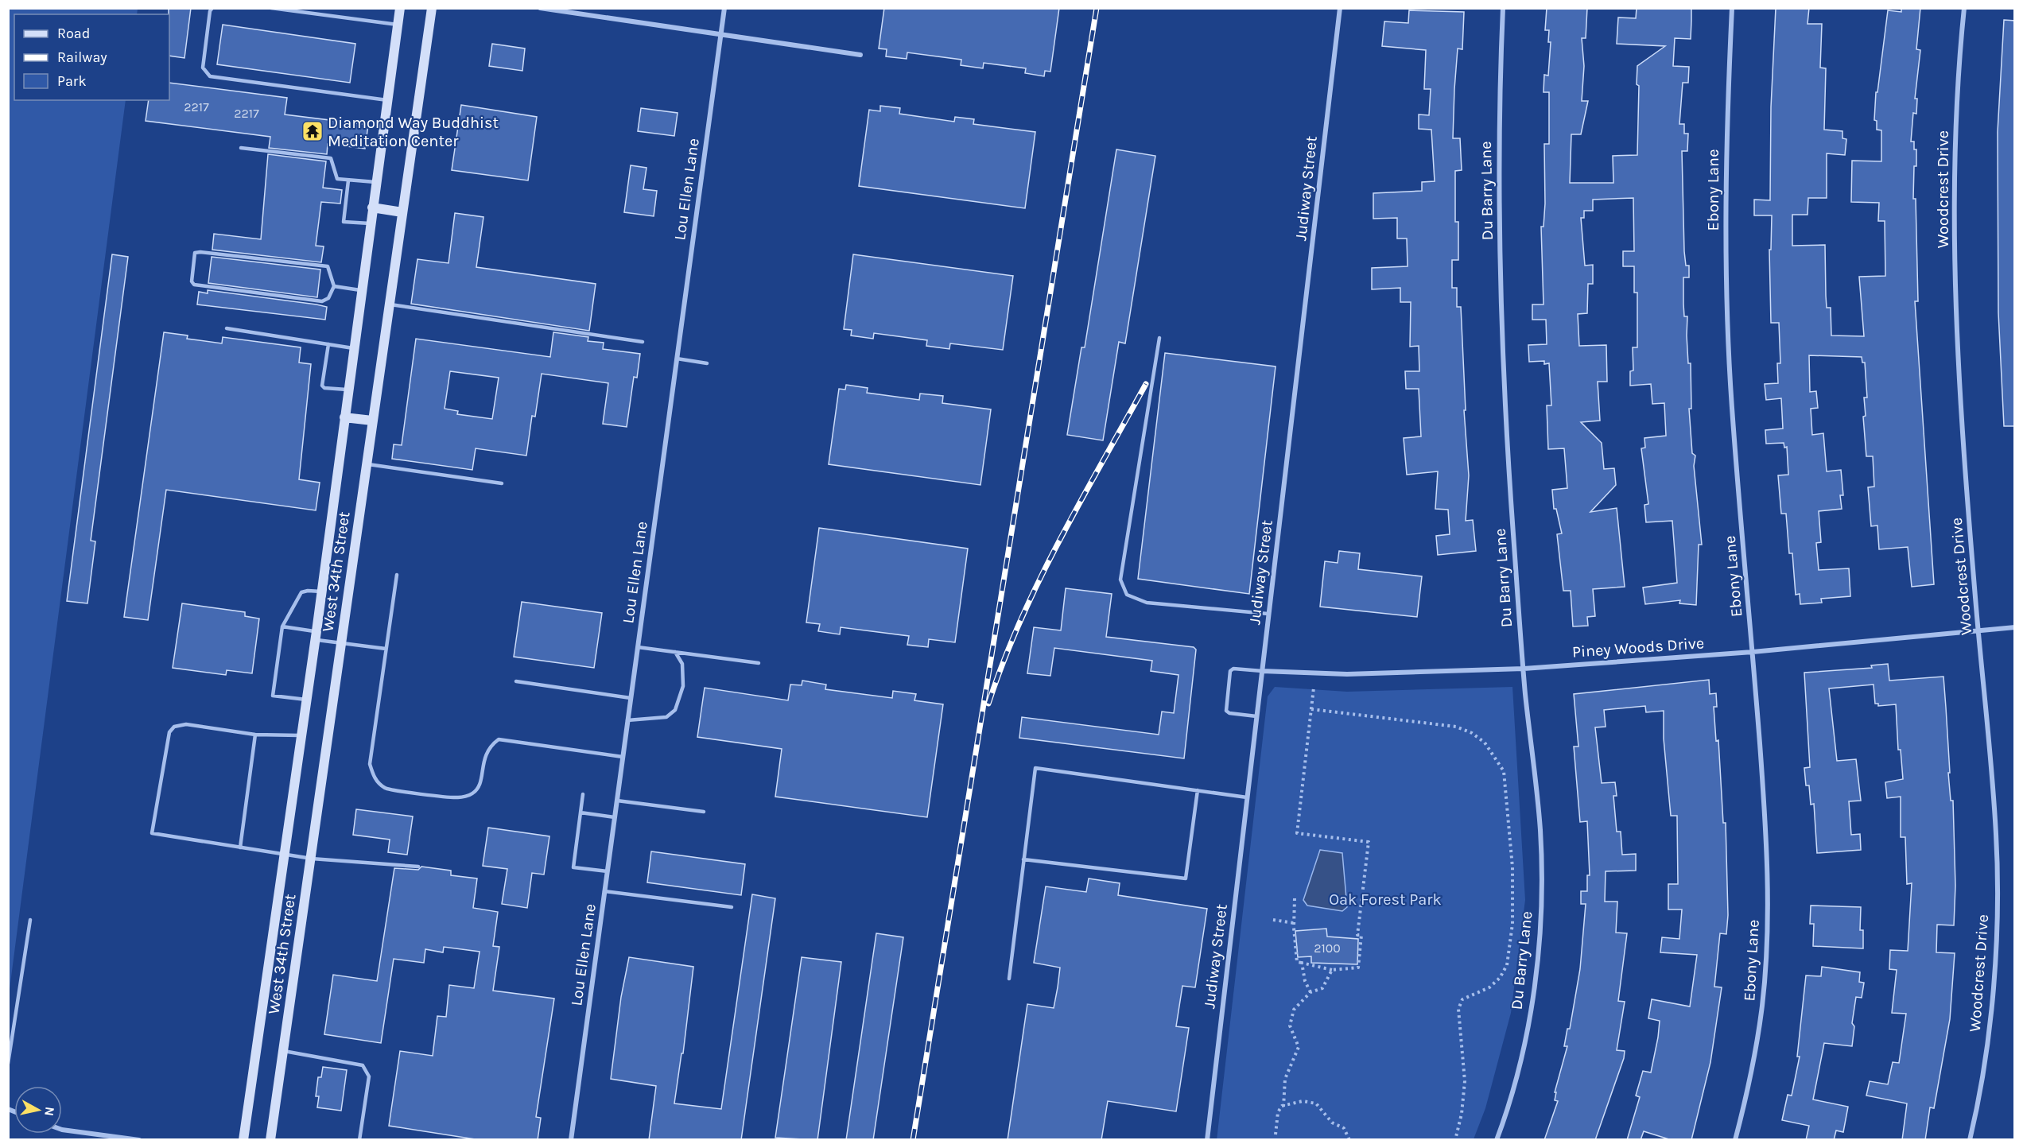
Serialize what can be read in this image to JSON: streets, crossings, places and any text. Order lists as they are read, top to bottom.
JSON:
{
  "streets": {
    "main road": ["West 34th Street"],
    "street": [
      "Judiway Street",
      "Lou Ellen Lane",
      "Woodcrest Drive",
      "Ebony Lane",
      "Du Barry Lane",
      "Piney Woods Drive"
    ]
  },
  "crossings": [
    ["Judiway Street", "Piney Woods Drive"],
    ["Woodcrest Drive", "Piney Woods Drive"],
    ["Ebony Lane", "Piney Woods Drive"],
    ["Du Barry Lane", "Piney Woods Drive"]
  ],
  "parks": ["Oak Forest Park"],
  "places": {
    "temple": ["Diamond Way Buddhist Meditation Center"]
  },
  "house_numbers": ["2217", "2217", "2100"],
  "legend": ["Road", "Railway", "Park"],
  "north": "right"
}
